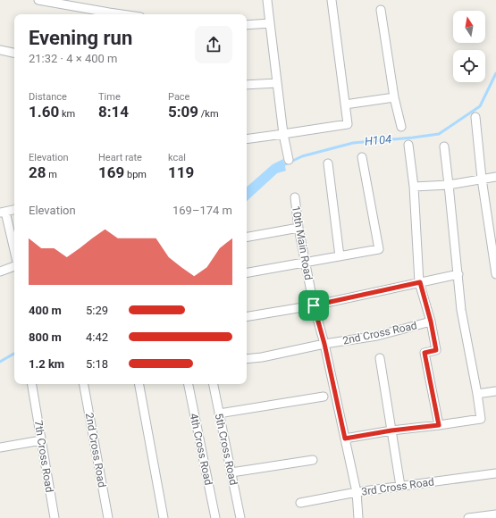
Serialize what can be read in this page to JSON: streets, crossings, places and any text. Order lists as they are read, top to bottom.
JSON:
{
  "streets": {
    "street": [
      "10th Main Road",
      "2nd Cross Road",
      "4th Cross Road",
      "5th Cross Road",
      "7th Cross Road",
      "3rd Cross Road"
    ]
  },
  "crossings": [
    ["10th Main Road", "2nd Cross Road"],
    ["10th Main Road", "3rd Cross Road"]
  ],
  "water": ["H104"],
  "north": "top",
  "page": {
    "heading": ["Evening run", "21:32 · 4 × 400 m"],
    "stats": [
      ["Distance", "1.60 km"],
      ["Time", "8:14"],
      ["Pace", "5:09 /km"],
      ["Elevation", "28 m"],
      ["Heart rate", "169 bpm"],
      ["kcal", "119"]
    ],
    "chart": ["Elevation", "169–174 m"],
    "list": [
      {
        "name": "400 m",
        "note": "5:29"
      },
      {
        "name": "800 m",
        "note": "4:42"
      },
      {
        "name": "1.2 km",
        "note": "5:18"
      }
    ]
  }
}
